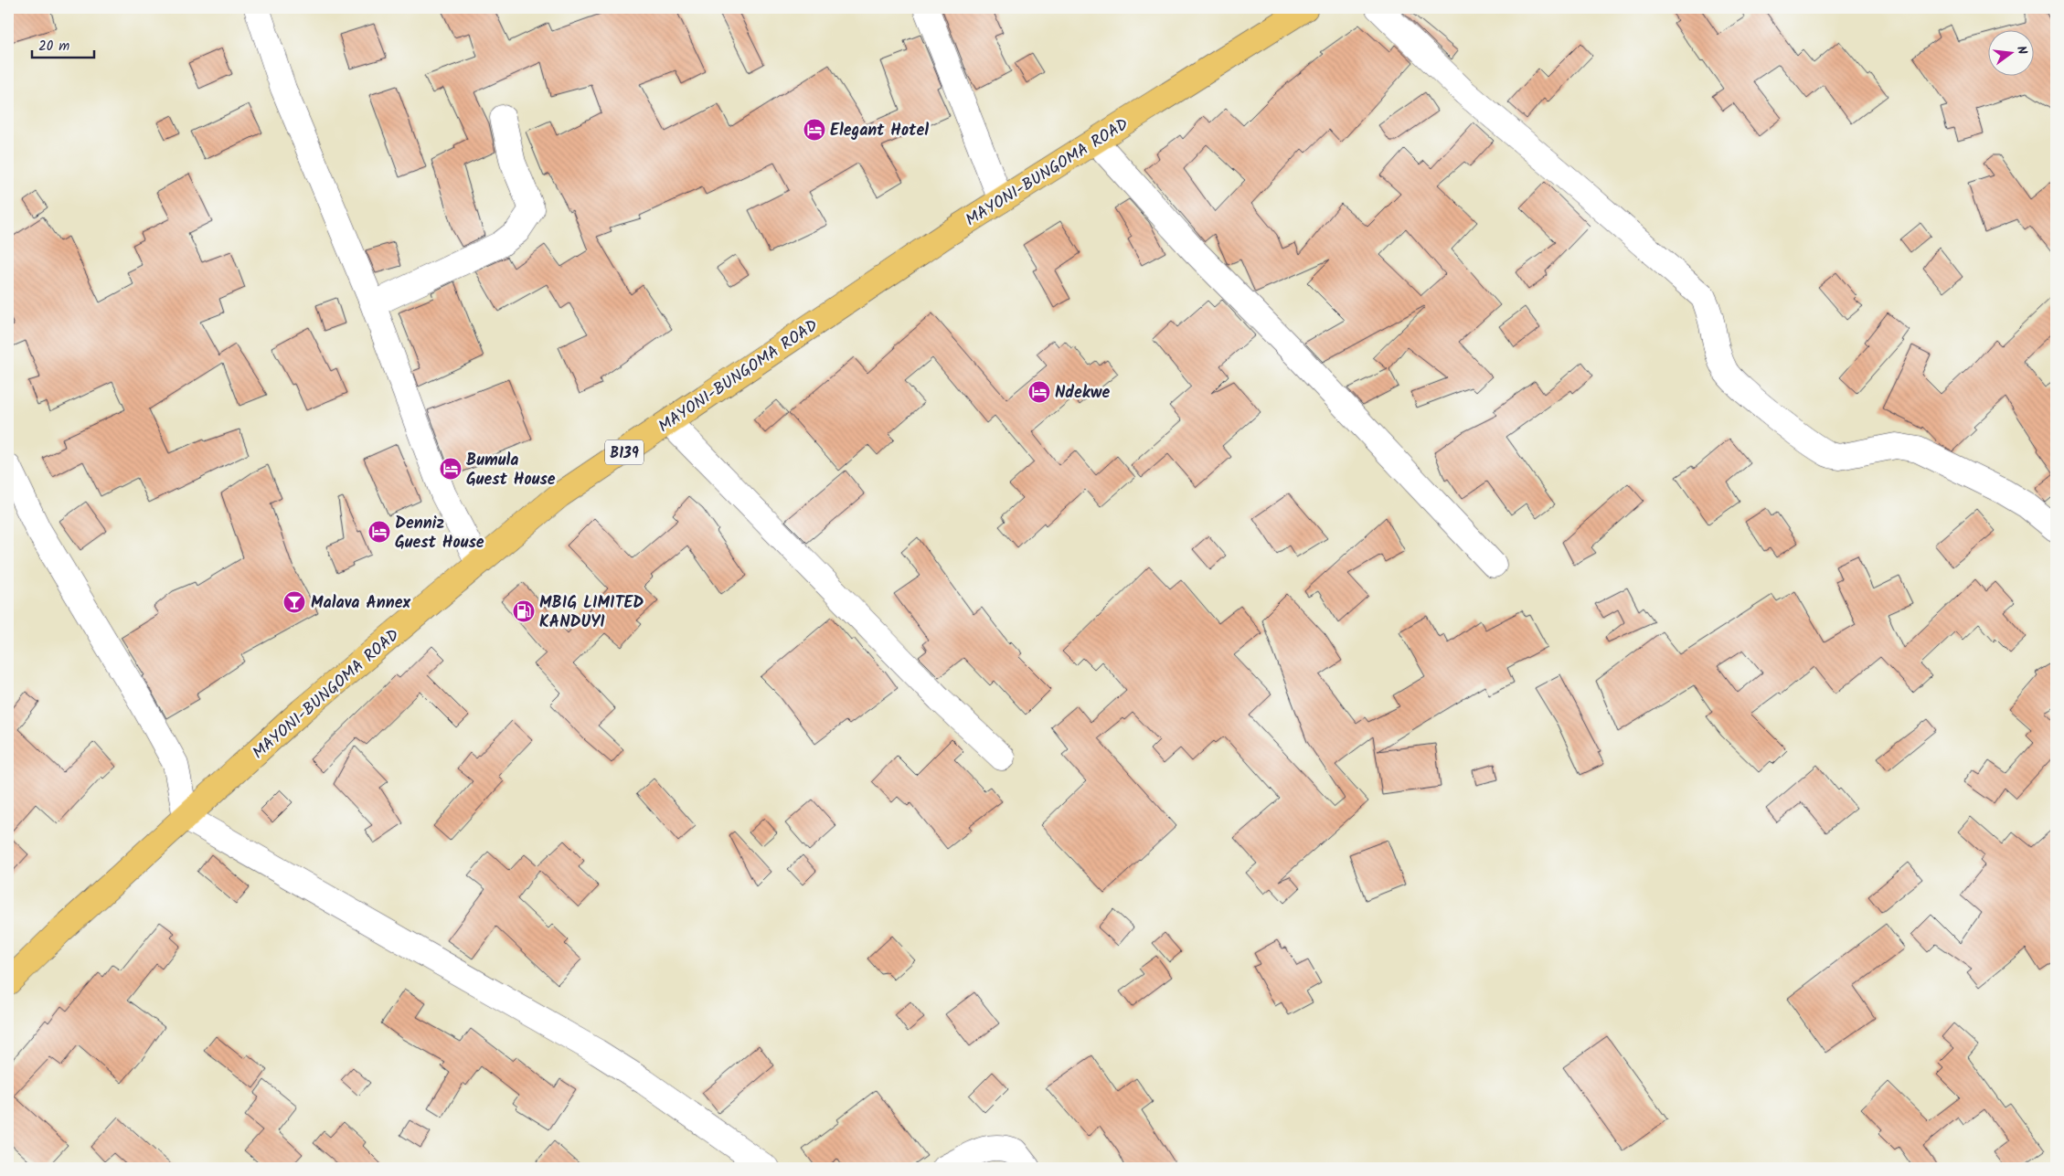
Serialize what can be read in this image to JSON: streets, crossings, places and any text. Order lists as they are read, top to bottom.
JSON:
{
  "streets": {
    "main road": ["MAYONI-BUNGOMA ROAD", "B139"]
  },
  "places": {
    "hotel": [
      "Elegant Hotel",
      "Ndekwe",
      "Bumula Guest House",
      "Denniz Guest House"
    ],
    "bar": ["Malava Annex"],
    "fuel station": ["MBIG LIMITED KANDUYI"]
  },
  "scale_bar": "20 m",
  "north": "right"
}
